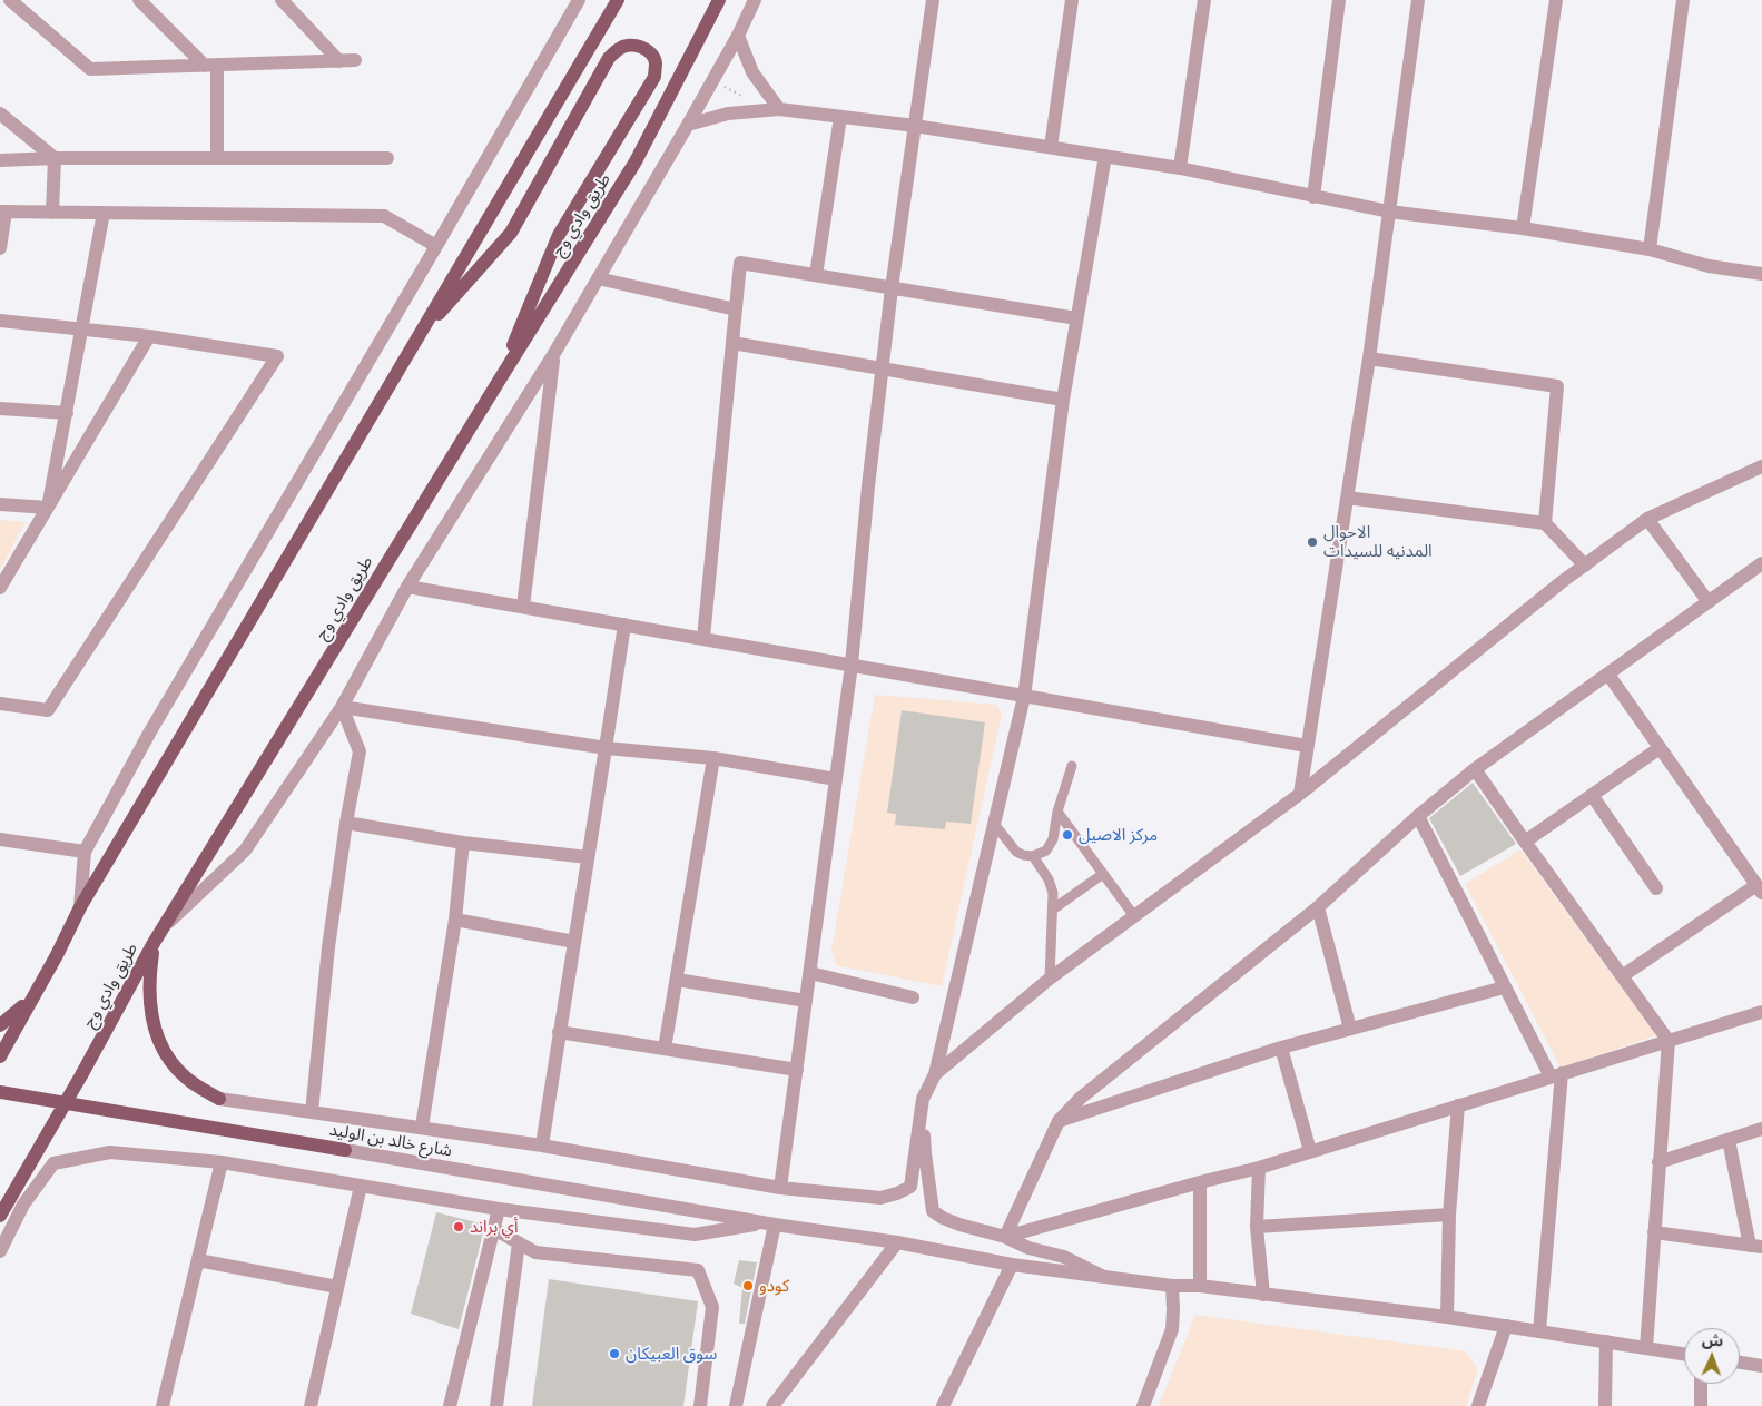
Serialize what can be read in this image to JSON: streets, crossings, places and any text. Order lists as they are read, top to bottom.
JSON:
{
  "streets": {
    "main road": ["طريق وادي وج", "شارع خالد بن الوليد"]
  },
  "places": [
    "الاحوال المدنيه للسيدات",
    "مركز الاصيل",
    "أي براند",
    "كودو",
    "سوق العبيكان"
  ],
  "north": "top"
}
